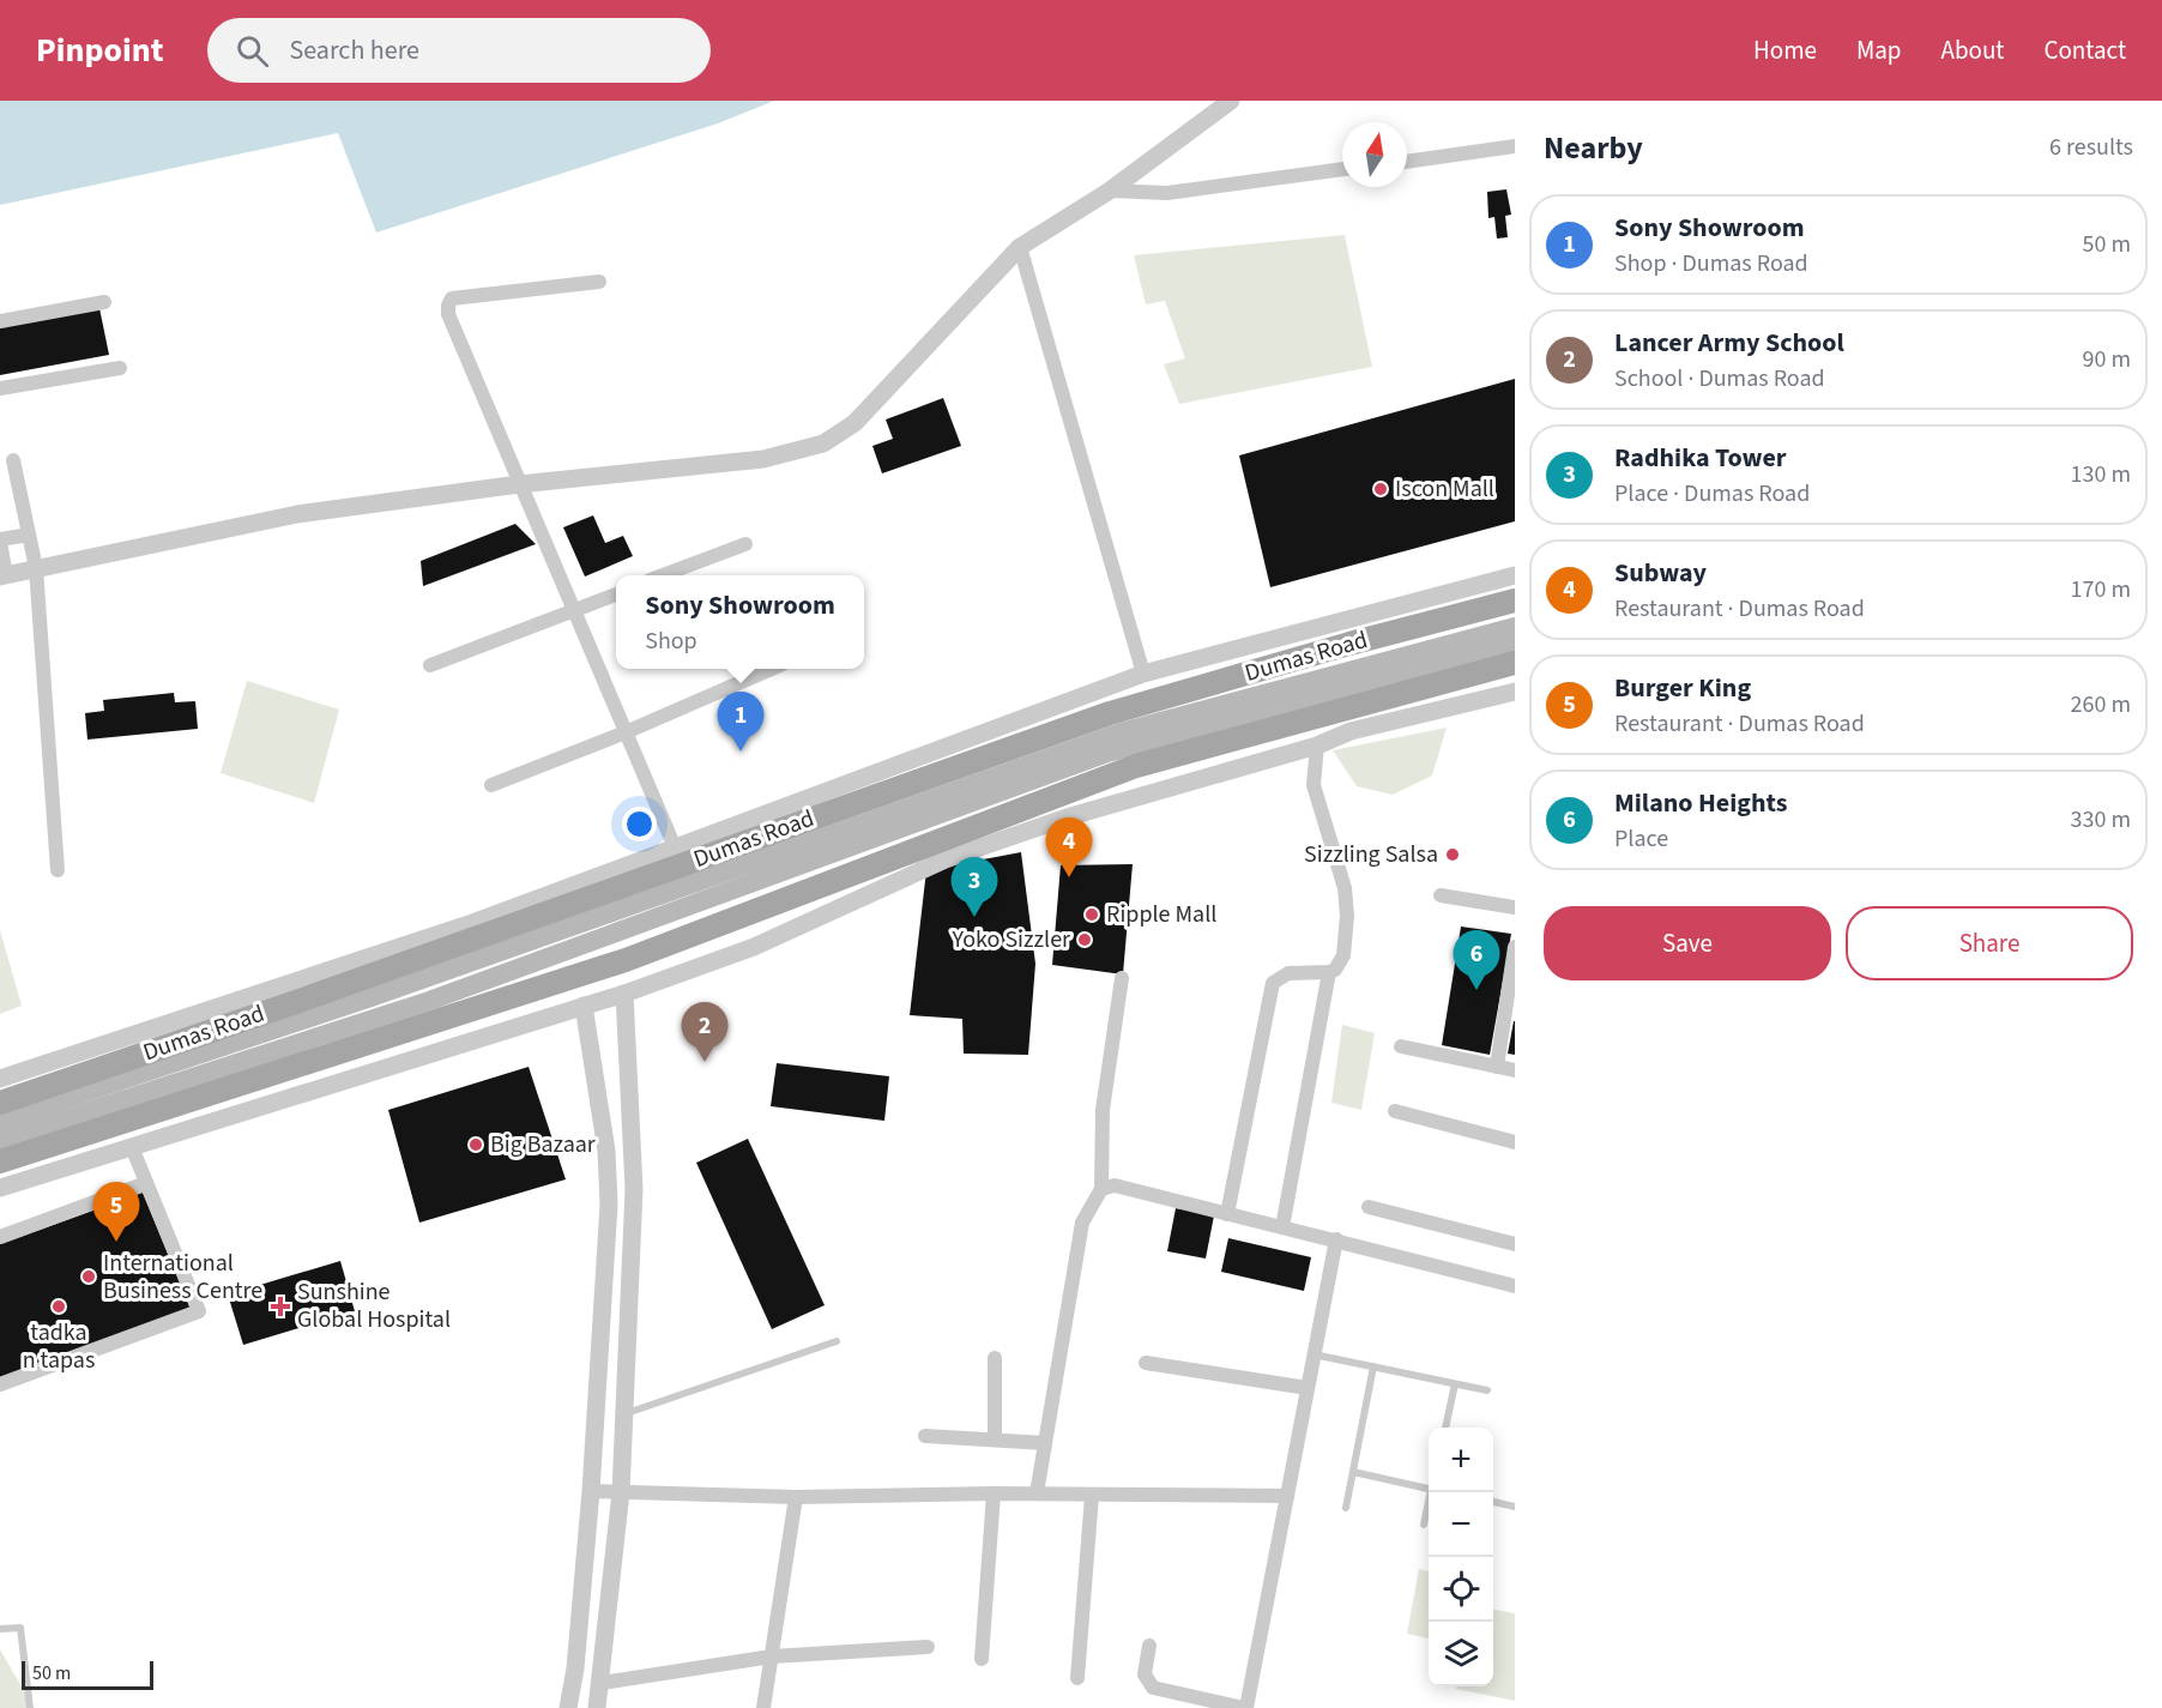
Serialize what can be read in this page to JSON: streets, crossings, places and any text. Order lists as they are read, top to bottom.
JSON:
{
  "streets": {
    "main road": ["Dumas Road"]
  },
  "places": {
    "other": [
      "Iscon Mall",
      "Sizzling Salsa",
      "Ripple Mall",
      "Yoko Sizzler",
      "Big Bazaar",
      "International Business Centre",
      "tadka n tapas"
    ],
    "health": ["Sunshine Global Hospital"]
  },
  "scale_bar": "50 m",
  "north": "top",
  "page": {
    "header": "Pinpoint",
    "search": "Search here",
    "nav": [
      "Home",
      "Map",
      "About",
      "Contact"
    ],
    "heading": ["Nearby", "6 results"],
    "list": [
      {
        "mark": "1",
        "name": "Sony Showroom",
        "note": "Shop · Dumas Road",
        "value": "50 m"
      },
      {
        "mark": "2",
        "name": "Lancer Army School",
        "note": "School · Dumas Road",
        "value": "90 m"
      },
      {
        "mark": "3",
        "name": "Radhika Tower",
        "note": "Place · Dumas Road",
        "value": "130 m"
      },
      {
        "mark": "4",
        "name": "Subway",
        "note": "Restaurant · Dumas Road",
        "value": "170 m"
      },
      {
        "mark": "5",
        "name": "Burger King",
        "note": "Restaurant · Dumas Road",
        "value": "260 m"
      },
      {
        "mark": "6",
        "name": "Milano Heights",
        "note": "Place",
        "value": "330 m"
      }
    ],
    "popup": ["Sony Showroom", "Shop"],
    "pins": [
      "1",
      "4",
      "3",
      "6",
      "2",
      "5"
    ],
    "buttons": ["Save", "Share"],
    "map_buttons": ["+", "−"],
    "scale": "50 m"
  }
}
